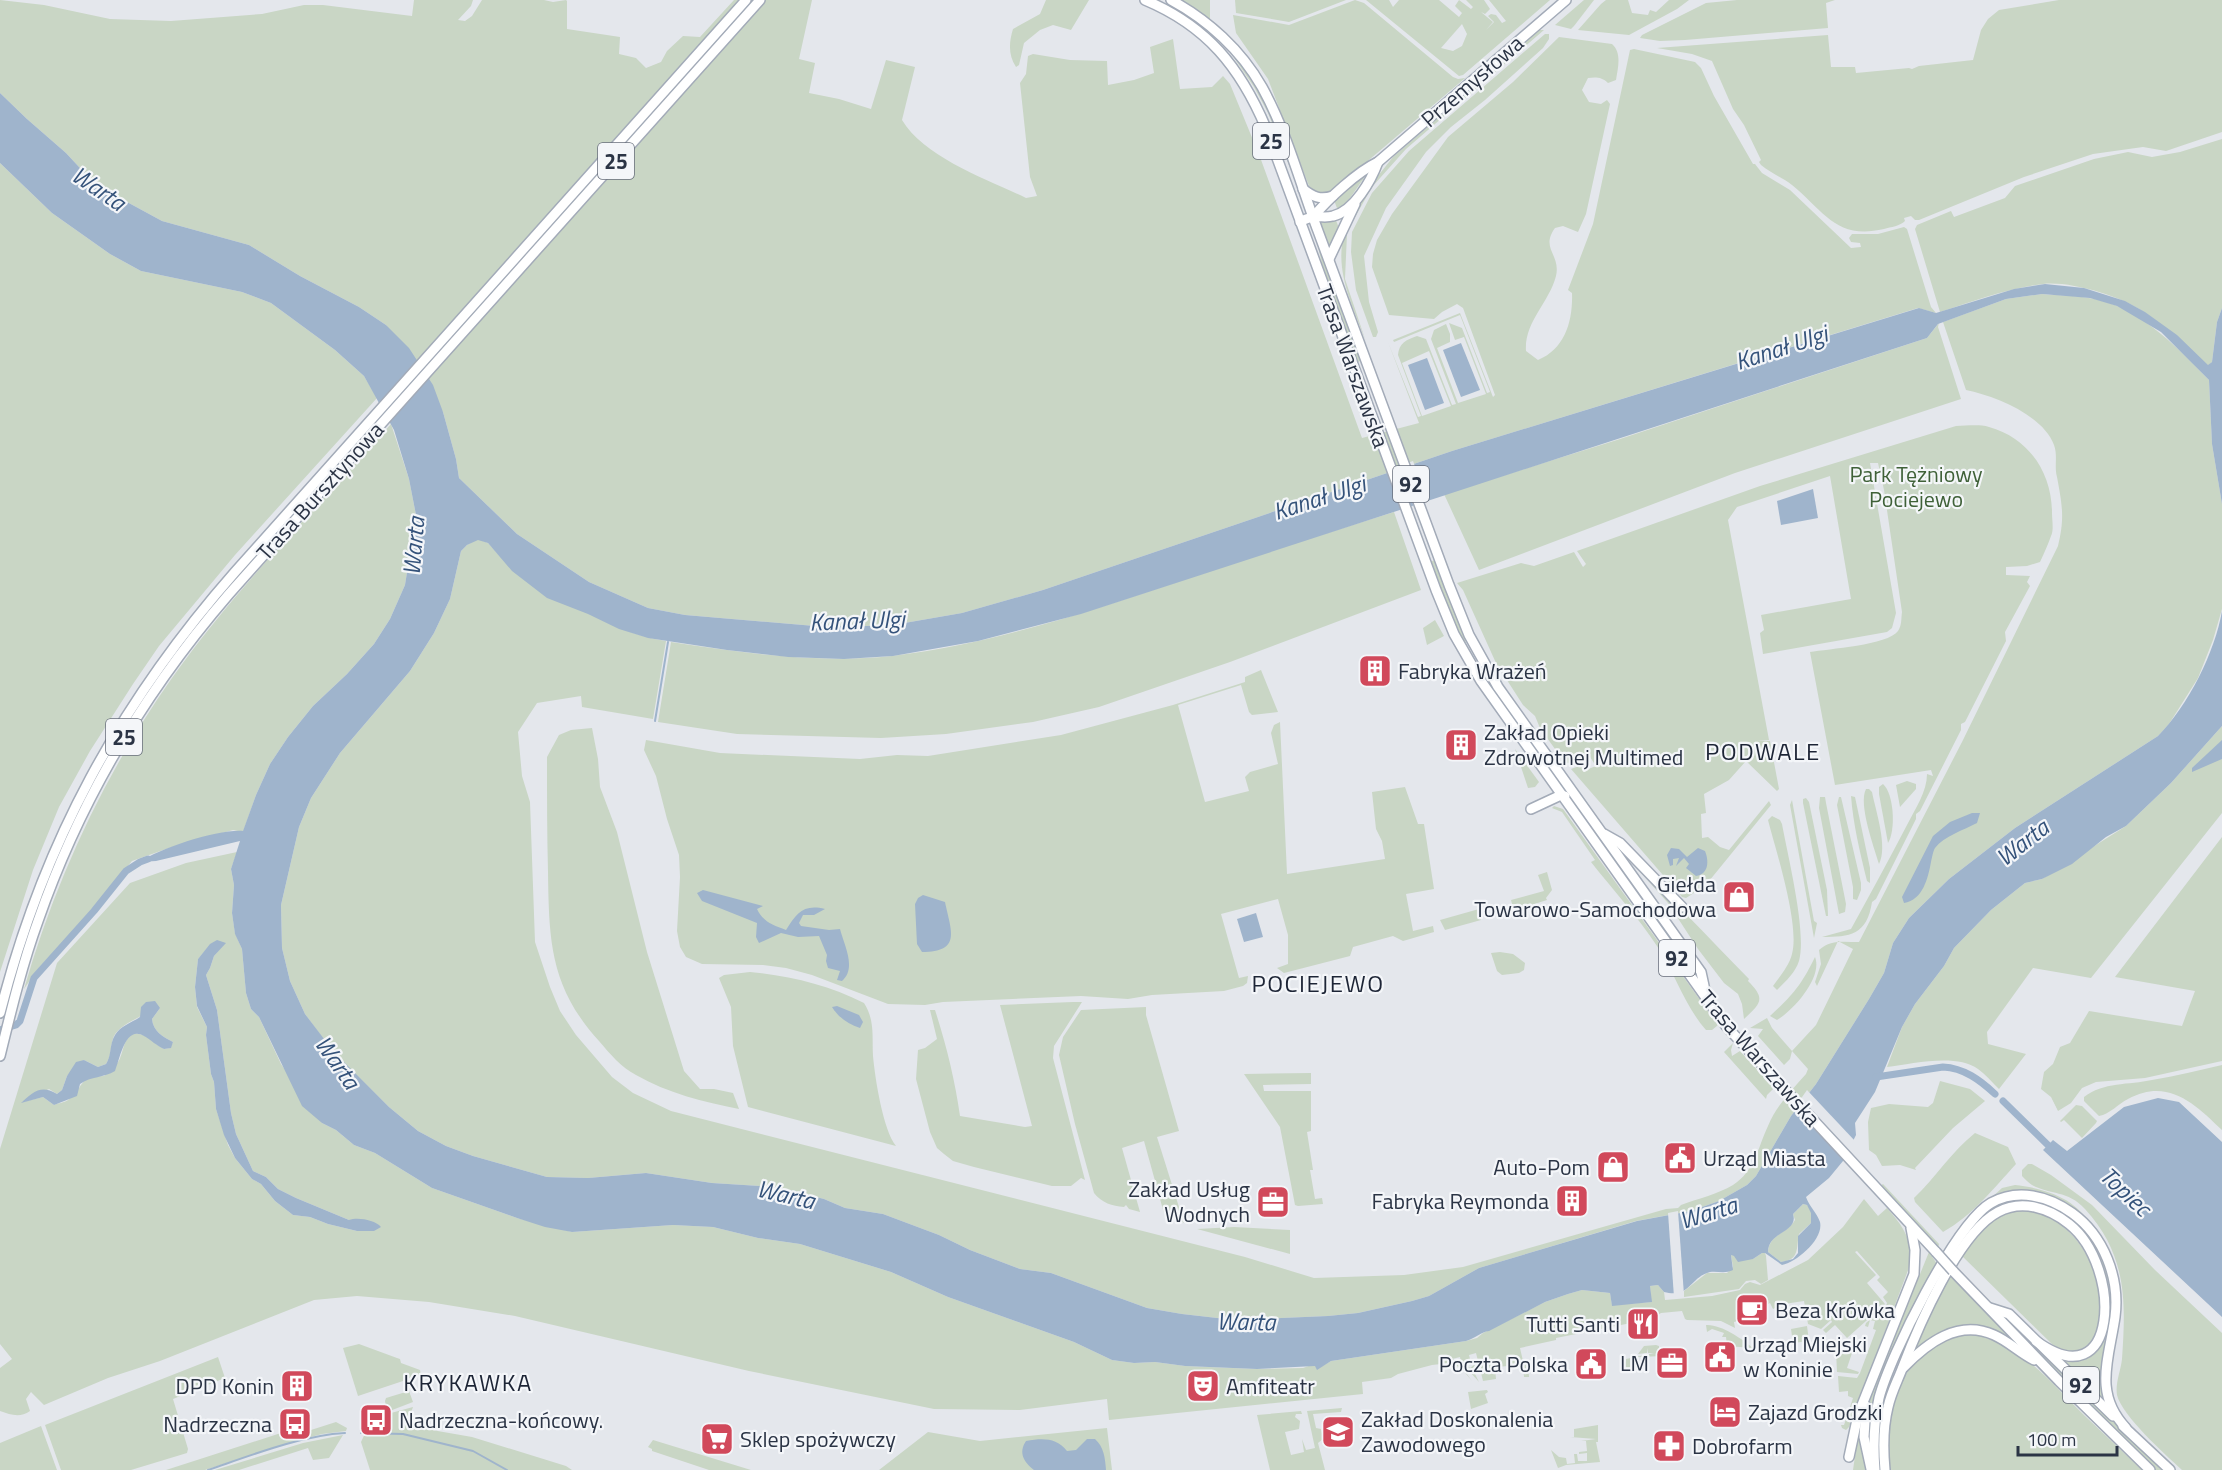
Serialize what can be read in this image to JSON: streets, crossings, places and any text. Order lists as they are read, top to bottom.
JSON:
{
  "streets": {
    "main road": [
      "Przemysłowa",
      "25",
      "Trasa Warszawska",
      "92",
      "Trasa Bursztynowa"
    ]
  },
  "crossings": [
    ["Przemysłowa", "25"],
    ["Przemysłowa", "Trasa Warszawska"],
    ["25", "Trasa Warszawska"],
    ["Trasa Warszawska", "92"]
  ],
  "districts": ["PODWALE", "POCIEJEWO", "KRYKAWKA"],
  "water": ["Warta", "Kanał Ulgi", "Topiec"],
  "parks": ["Park Tężniowy Pociejewo"],
  "places": {
    "building": [
      "Fabryka Wrażeń",
      "Zakład Opieki Zdrowotnej Multimed",
      "Fabryka Reymonda",
      "DPD Konin"
    ],
    "shop": ["Giełda Towarowo-Samochodowa", "Auto-Pom"],
    "public building": ["Urząd Miasta", "Urząd Miejski w Koninie", "Poczta Polska"],
    "office": ["Zakład Usług Wodnych", "LM"],
    "cafe": ["Beza Krówka"],
    "restaurant": ["Tutti Santi"],
    "theatre": ["Amfiteatr"],
    "hotel": ["Zajazd Grodzki"],
    "bus stop": ["Nadrzeczna-końcowy.", "Nadrzeczna"],
    "school or university": ["Zakład Doskonalenia Zawodowego"],
    "supermarket": ["Sklep spożywczy"],
    "pharmacy": ["Dobrofarm"]
  },
  "scale_bar": "100 m"
}
